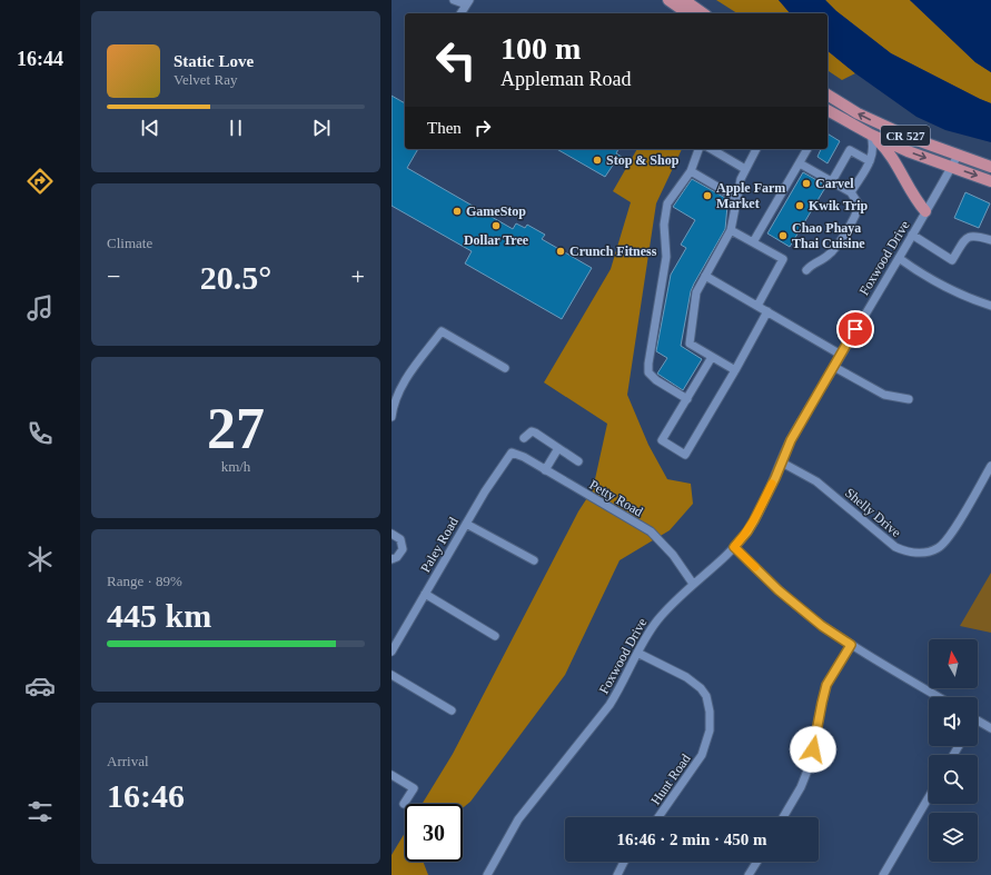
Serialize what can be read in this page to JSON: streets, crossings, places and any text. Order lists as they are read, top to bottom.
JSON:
{
  "streets": {
    "main road": ["CR 527"],
    "street": [
      "Foxwood Drive",
      "Petty Road",
      "Shelly Drive",
      "Paley Road",
      "Hunt Road"
    ]
  },
  "crossings": [
    ["CR 527", "Foxwood Drive"],
    ["Foxwood Drive", "Petty Road"],
    ["Foxwood Drive", "Shelly Drive"],
    ["Foxwood Drive", "Hunt Road"],
    ["Petty Road", "Paley Road"]
  ],
  "places": [
    "Stop & Shop",
    "Carvel",
    "Apple Farm Market",
    "Kwik Trip",
    "GameStop",
    "Dollar Tree",
    "Chao Phaya Thai Cuisine",
    "Crunch Fitness"
  ],
  "north": "top",
  "page": {
    "tabs": "16:44",
    "turn": ["100 m", "Appleman Road"],
    "song": ["Static Love", "Velvet Ray"],
    "then": "Then",
    "tile": [
      "Climate",
      ["27", "km/h"],
      ["Range · 89%", "445 km"],
      ["Arrival", "16:46"]
    ],
    "heat": ["−", "20.5°", "+"],
    "limit": "30",
    "trip": "16:46 · 2 min · 450 m"
  }
}
